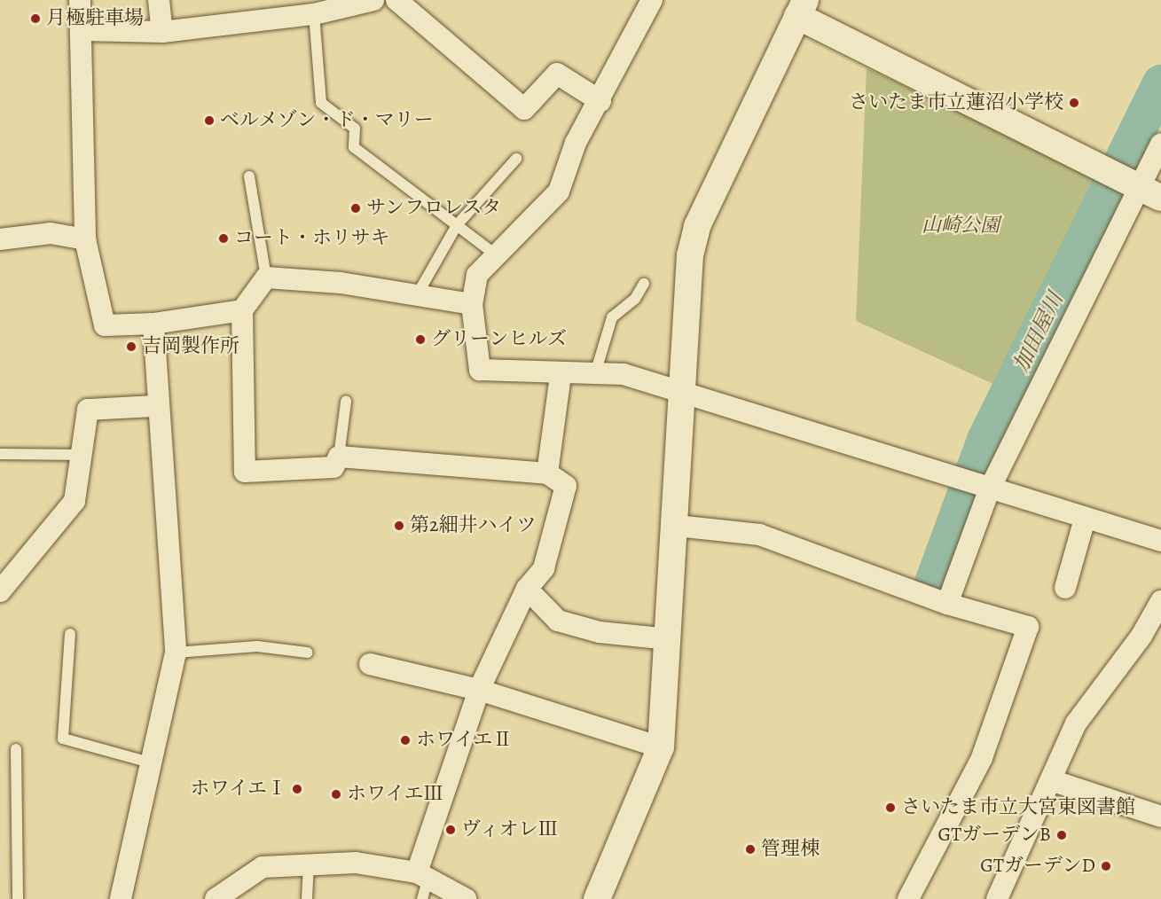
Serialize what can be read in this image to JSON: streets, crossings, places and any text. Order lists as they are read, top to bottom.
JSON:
{
  "water": ["加田屋川"],
  "parks": ["山崎公園"],
  "places": [
    "月極駐車場",
    "さいたま市立蓮沼小学校",
    "ベルメゾン・ド・マリー",
    "サンフロレスタ",
    "コート・ホリサキ",
    "グリーンヒルズ",
    "吉岡製作所",
    "第2細井ハイツ",
    "ホワイエⅡ",
    "ホワイエⅠ",
    "ホワイエⅢ",
    "さいたま市立大宮東図書館",
    "ヴィオレⅢ",
    "GTガーデンB",
    "管理棟",
    "GTガーデンD"
  ]
}
